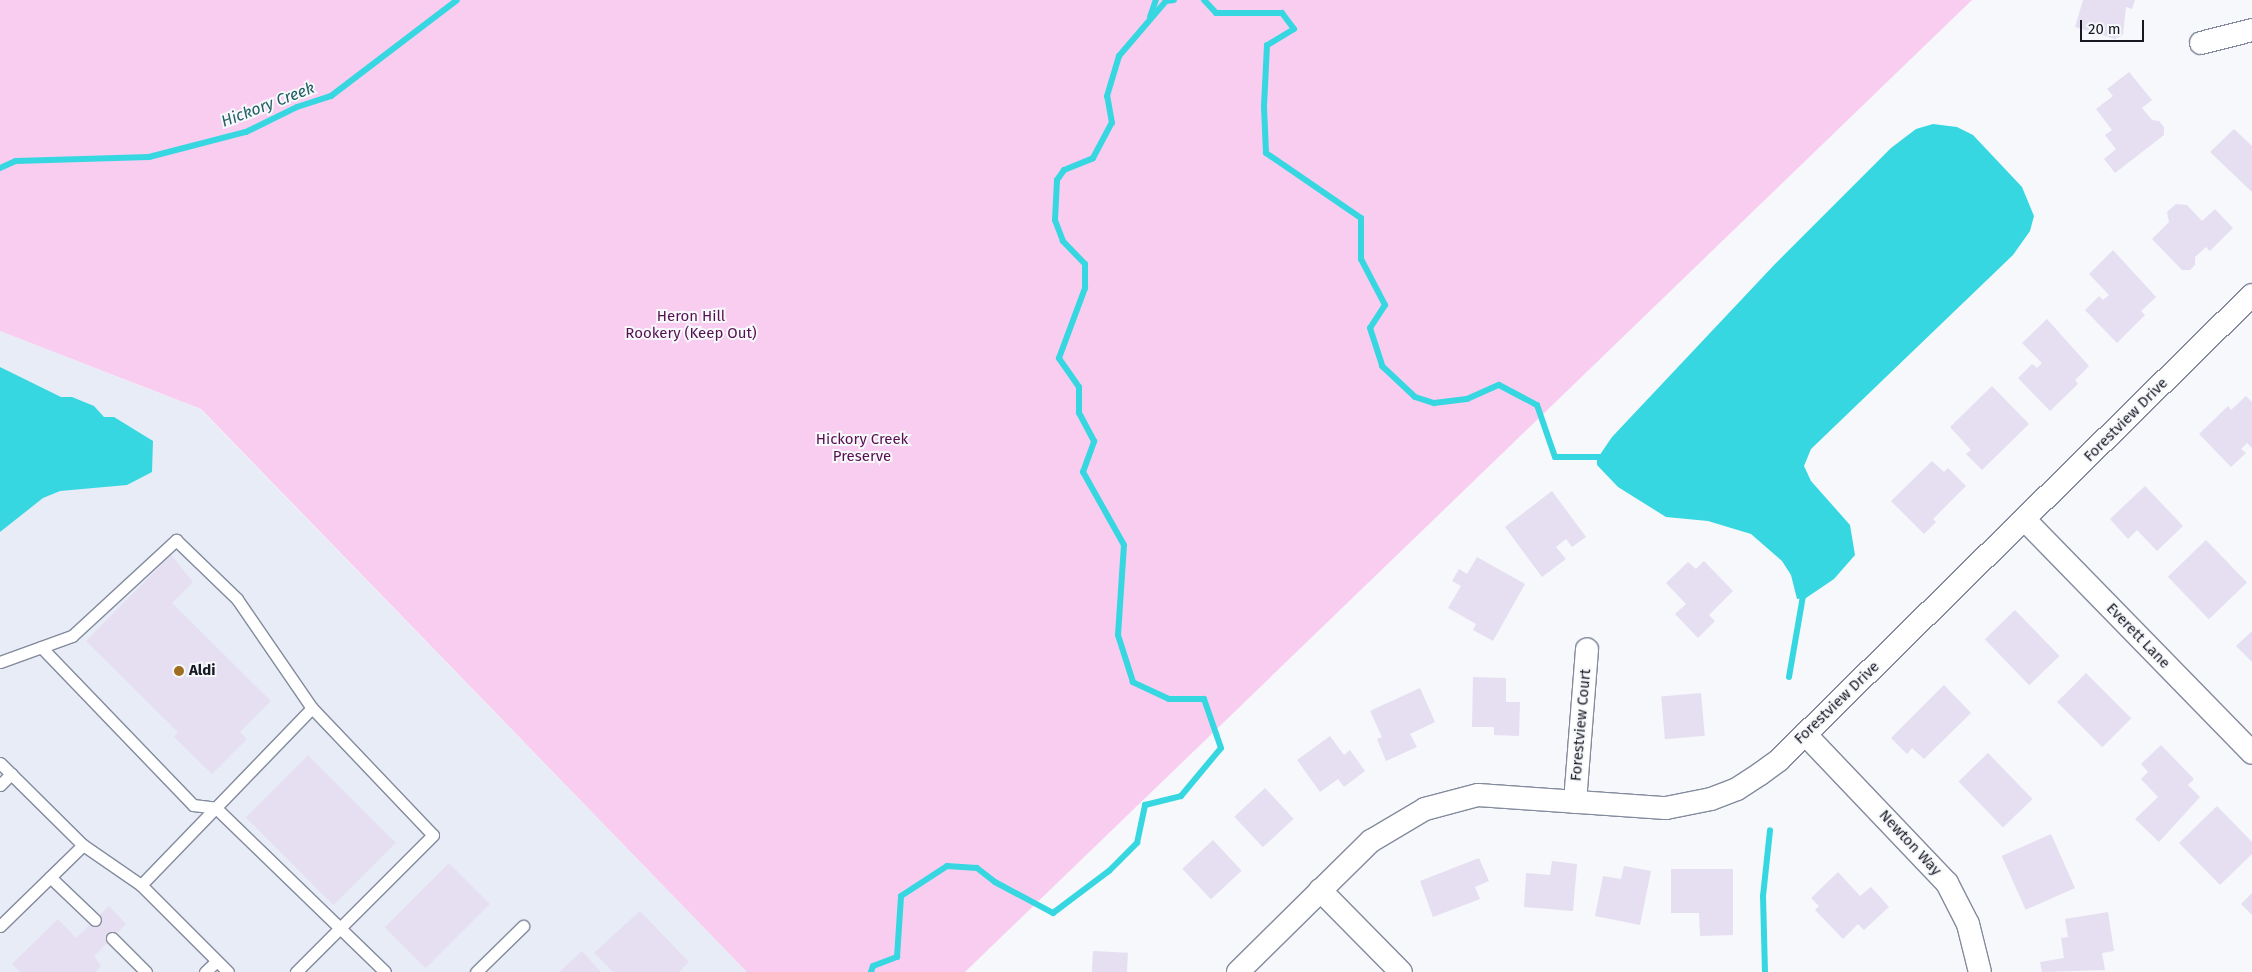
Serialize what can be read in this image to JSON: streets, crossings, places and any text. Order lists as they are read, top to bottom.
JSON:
{
  "streets": {
    "street": [
      "Forestview Drive",
      "Everett Lane",
      "Forestview Court",
      "Newton Way"
    ]
  },
  "crossings": [
    ["Forestview Drive", "Everett Lane"],
    ["Forestview Drive", "Forestview Court"],
    ["Forestview Drive", "Newton Way"]
  ],
  "water": ["Hickory Creek"],
  "parks": ["Heron Hill Rookery (Keep Out)", "Hickory Creek Preserve"],
  "places": ["Aldi"],
  "scale_bar": "20 m"
}
